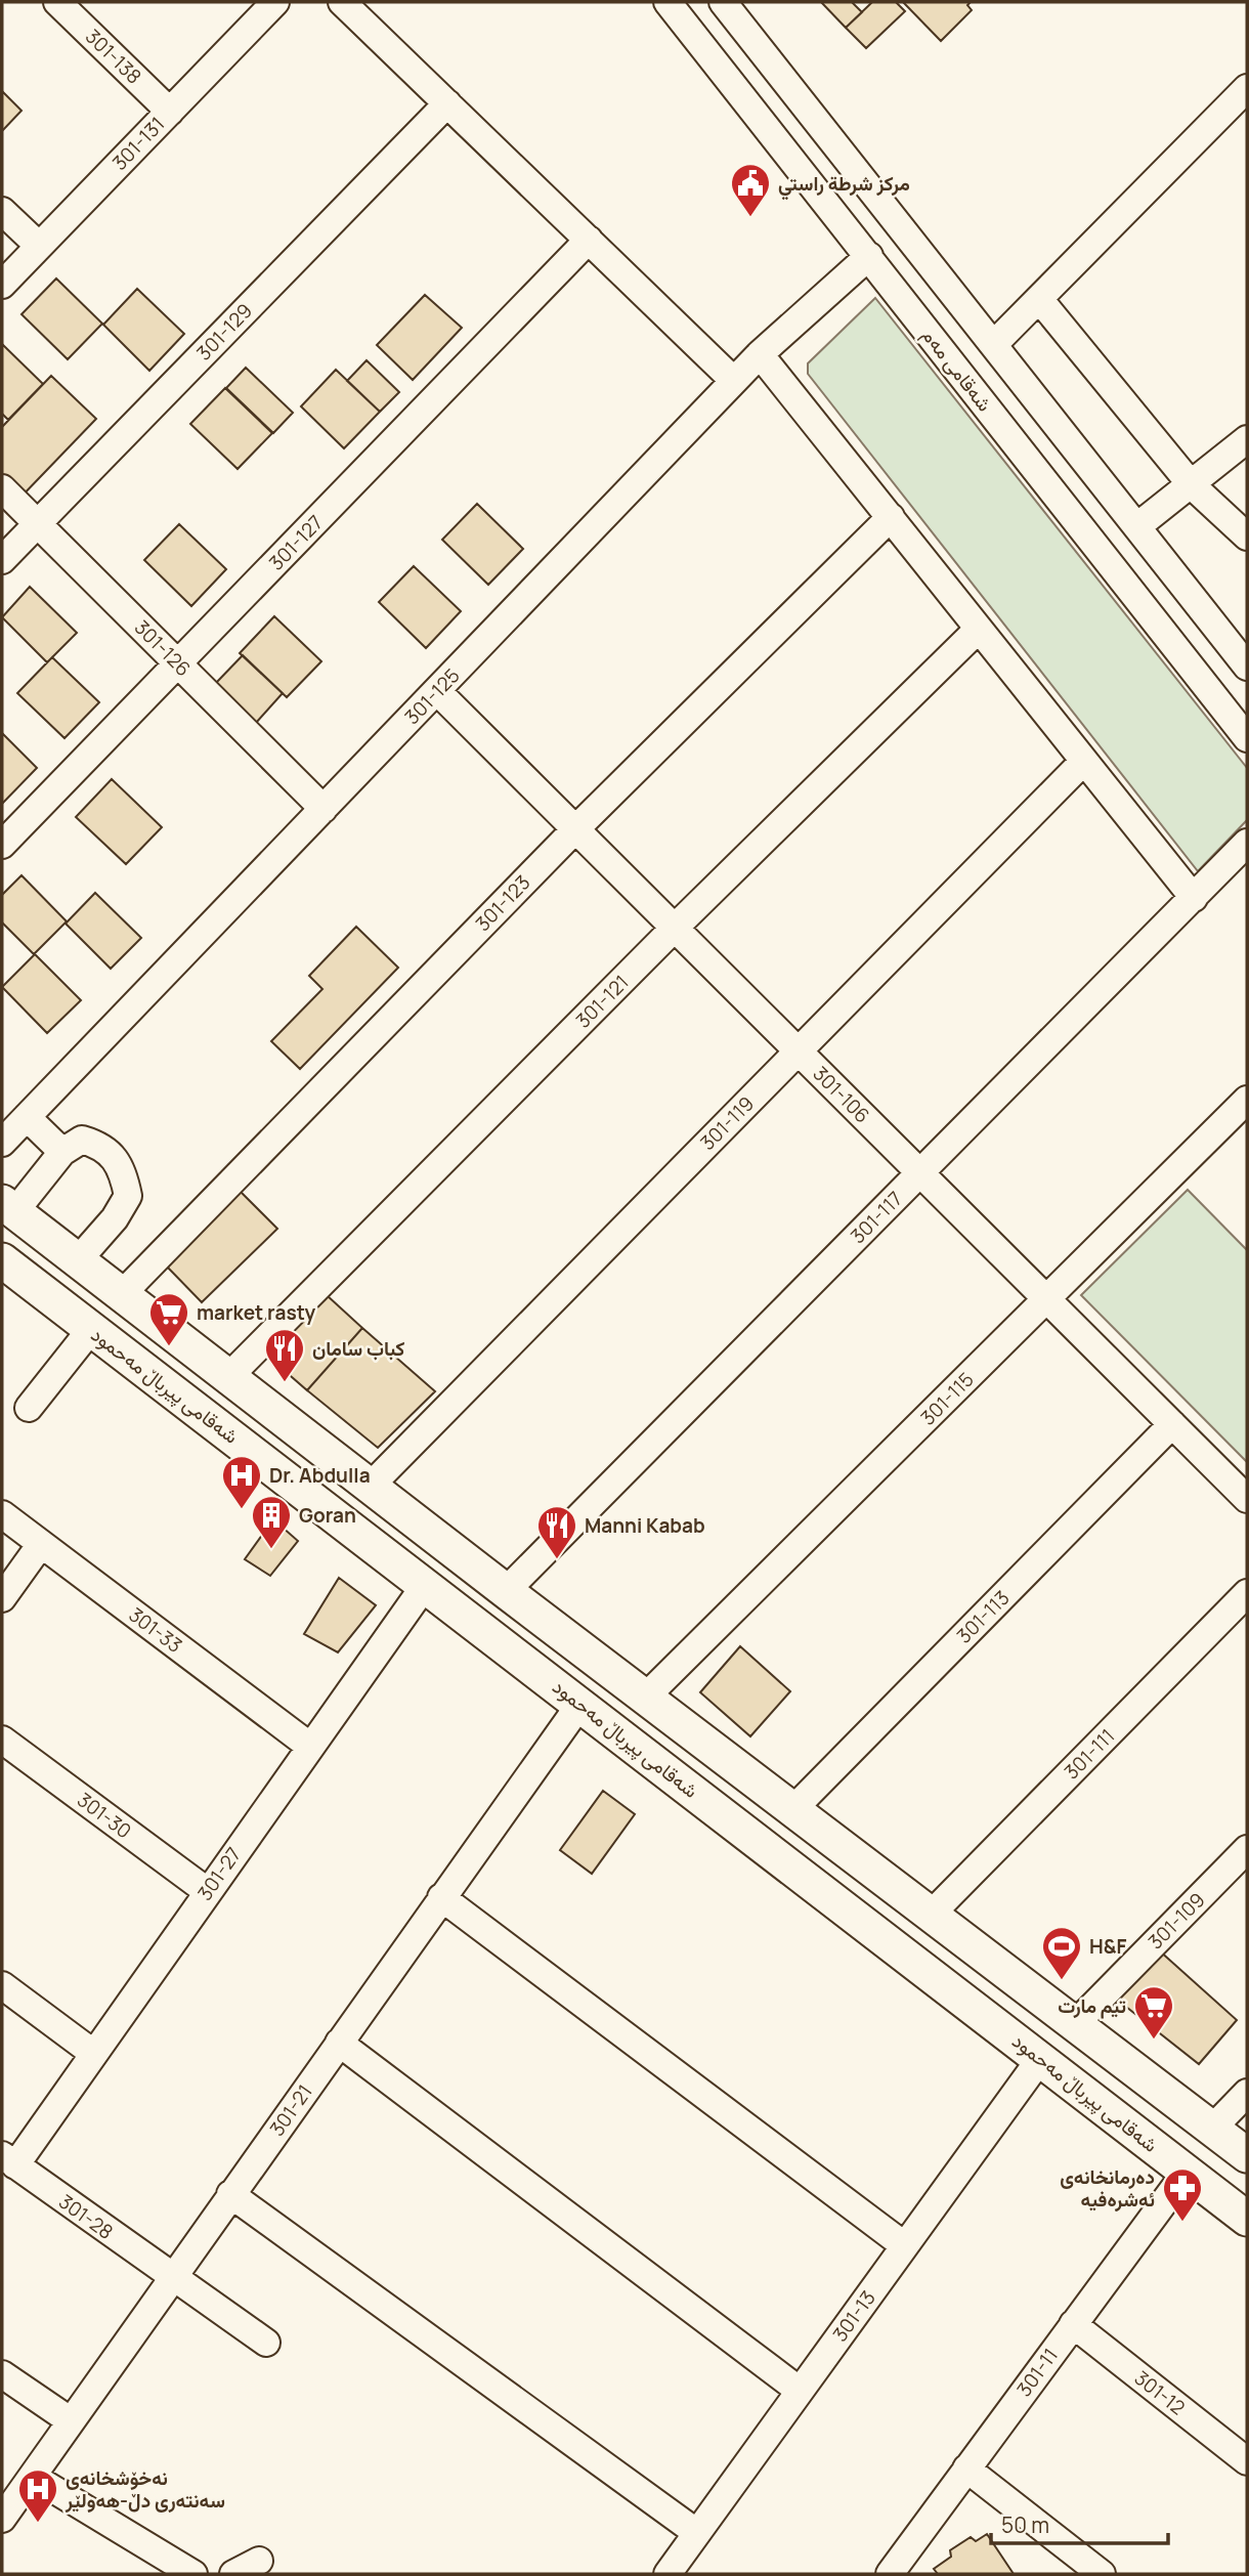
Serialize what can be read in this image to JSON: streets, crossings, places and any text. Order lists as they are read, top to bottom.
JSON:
{
  "streets": {
    "main road": ["شەقامی پیرباڵ مەحمود"],
    "street": [
      "301-138",
      "301-131",
      "301-129",
      "شەقامی مەم",
      "301-127",
      "301-126",
      "301-125",
      "301-123",
      "301-121",
      "301-106",
      "301-119",
      "301-117",
      "301-115",
      "301-113",
      "301-33",
      "301-111",
      "301-30",
      "301-27",
      "301-109",
      "301-21",
      "301-28",
      "301-13",
      "301-11",
      "301-12"
    ]
  },
  "crossings": [
    ["301-138", "301-131"],
    ["301-129", "301-126"],
    ["شەقامی مەم", "301-125"],
    ["301-127", "301-126"],
    ["301-126", "301-125"],
    ["301-125", "301-106"],
    ["301-123", "301-106"],
    ["301-121", "301-106"],
    ["301-106", "301-119"],
    ["301-106", "301-117"],
    ["301-106", "301-115"],
    ["301-106", "301-113"],
    ["شەقامی پیرباڵ مەحمود", "301-27"],
    ["شەقامی پیرباڵ مەحمود", "301-21"],
    ["شەقامی پیرباڵ مەحمود", "301-13"],
    ["شەقامی پیرباڵ مەحمود", "301-11"],
    ["301-33", "301-27"],
    ["301-30", "301-27"],
    ["301-27", "301-28"],
    ["301-21", "301-28"],
    ["301-11", "301-12"]
  ],
  "places": {
    "public building": ["مركز شرطة راستي"],
    "supermarket": ["market rasty", "تیم مارت"],
    "restaurant": ["کباب سامان", "Manni Kabab"],
    "hospital": ["Dr. Abdulla", "نەخۆشخانەی سەنتەری دڵ-هەولێر"],
    "building": ["Goran"],
    "sports": ["H&F"],
    "pharmacy": ["دەرمانخانەی ئەشرەفیە"]
  },
  "scale_bar": "50 m"
}
